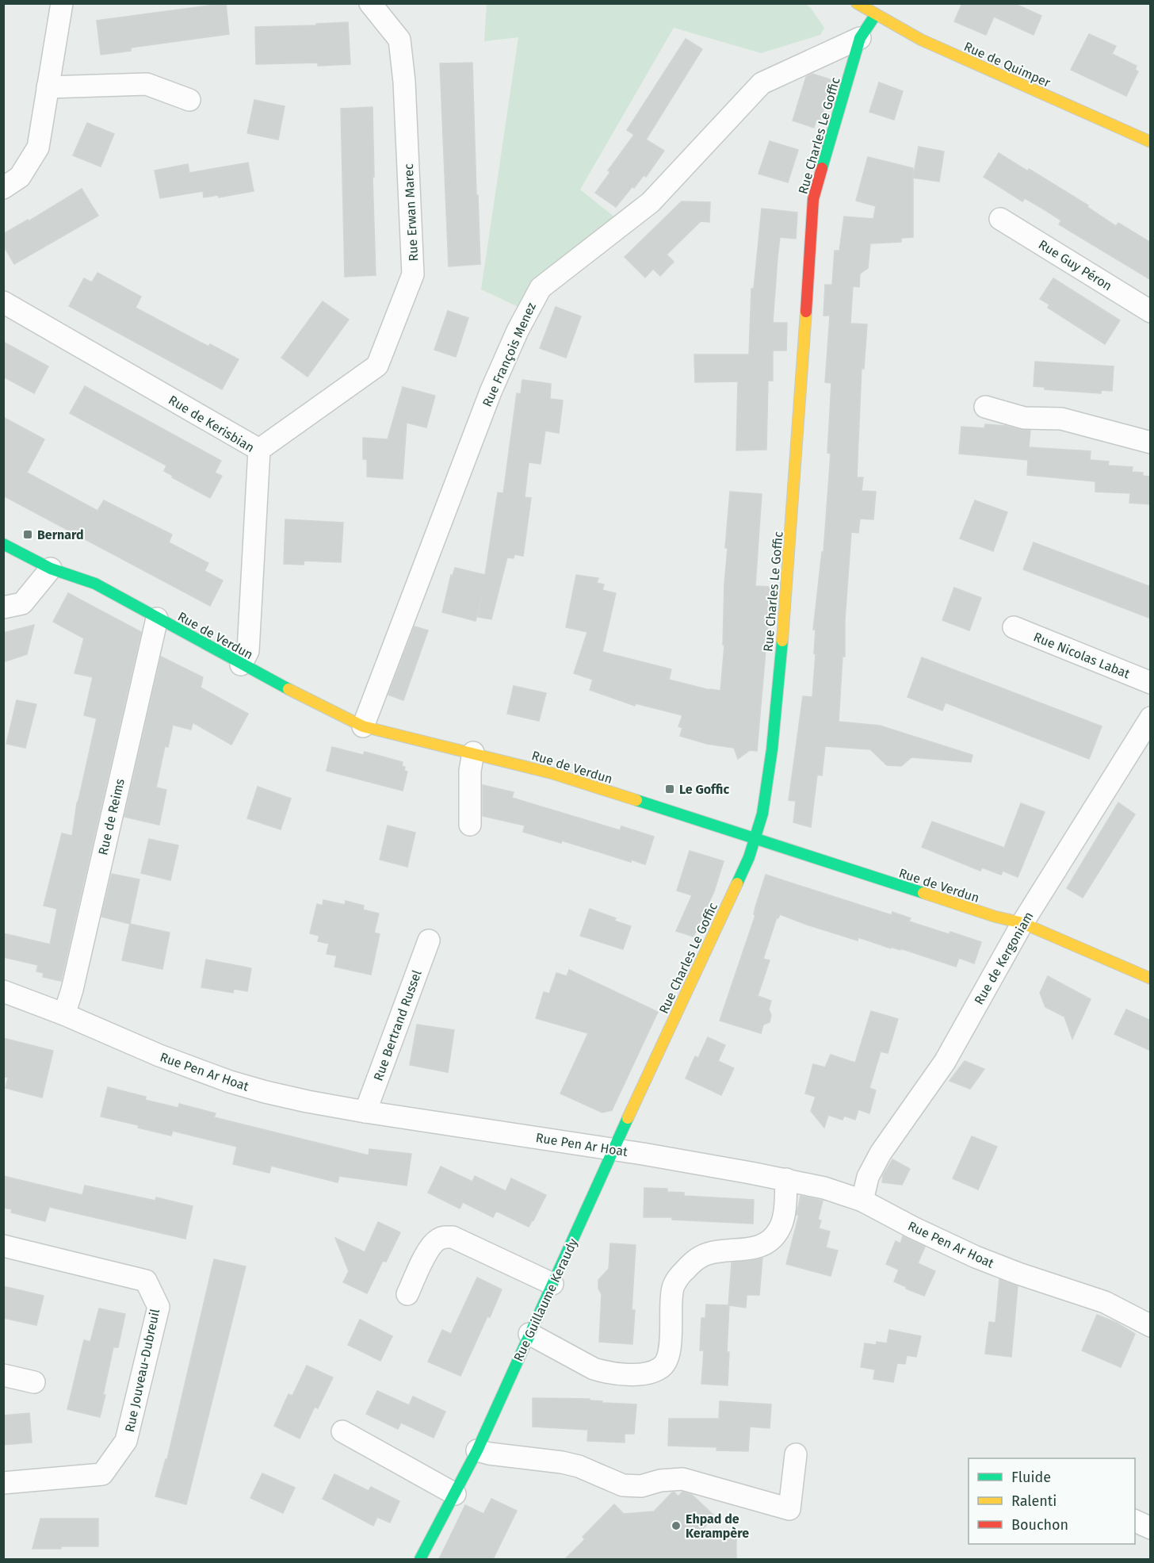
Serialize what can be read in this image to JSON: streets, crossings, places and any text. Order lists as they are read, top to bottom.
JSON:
{
  "streets": {
    "street": [
      "Rue de Quimper",
      "Rue Charles Le Goffic",
      "Rue Erwan Marec",
      "Rue Guy Péron",
      "Rue François Menez",
      "Rue de Kerisbian",
      "Rue de Verdun",
      "Rue Nicolas Labat",
      "Rue de Reims",
      "Rue de Kergoniam",
      "Rue Bertrand Russel",
      "Rue Pen Ar Hoat",
      "Rue Guillaume Keraudy",
      "Rue Jouveau-Dubreuil"
    ]
  },
  "crossings": [
    ["Rue de Quimper", "Rue Charles Le Goffic"],
    ["Rue Charles Le Goffic", "Rue François Menez"],
    ["Rue Charles Le Goffic", "Rue de Verdun"],
    ["Rue Charles Le Goffic", "Rue Pen Ar Hoat"],
    ["Rue Charles Le Goffic", "Rue Guillaume Keraudy"],
    ["Rue Erwan Marec", "Rue de Kerisbian"],
    ["Rue François Menez", "Rue de Verdun"],
    ["Rue de Kerisbian", "Rue de Verdun"],
    ["Rue de Verdun", "Rue de Reims"],
    ["Rue de Verdun", "Rue de Kergoniam"],
    ["Rue de Reims", "Rue Pen Ar Hoat"],
    ["Rue de Kergoniam", "Rue Pen Ar Hoat"],
    ["Rue Bertrand Russel", "Rue Pen Ar Hoat"],
    ["Rue Pen Ar Hoat", "Rue Guillaume Keraudy"]
  ],
  "places": {
    "transit": ["Bernard", "Le Goffic"],
    "other": ["Ehpad de Kerampère"]
  },
  "legend": ["Fluide", "Ralenti", "Bouchon"]
}
